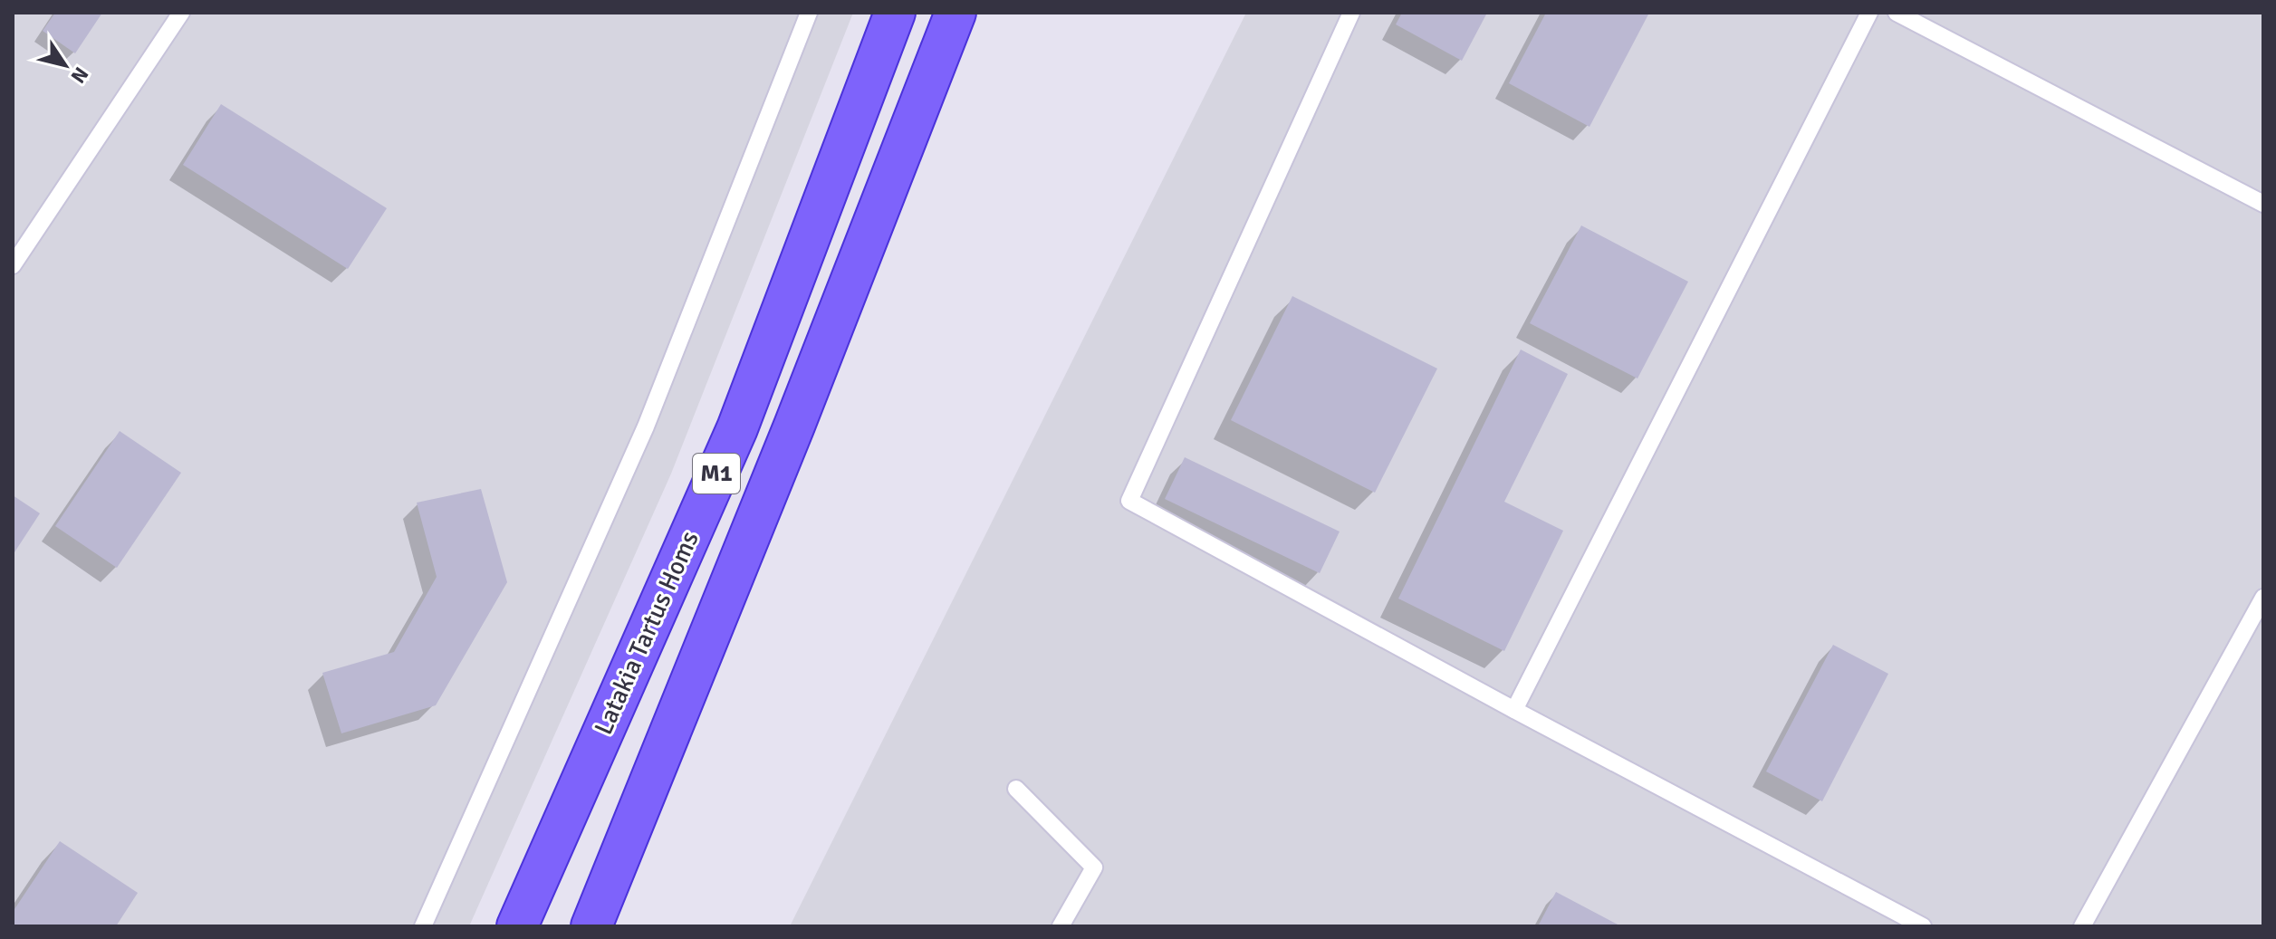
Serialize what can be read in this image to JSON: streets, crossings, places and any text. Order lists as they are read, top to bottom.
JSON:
{
  "streets": {
    "highway": ["M1", "Latakia Tartus Homs"]
  },
  "north": "bottom right"
}
